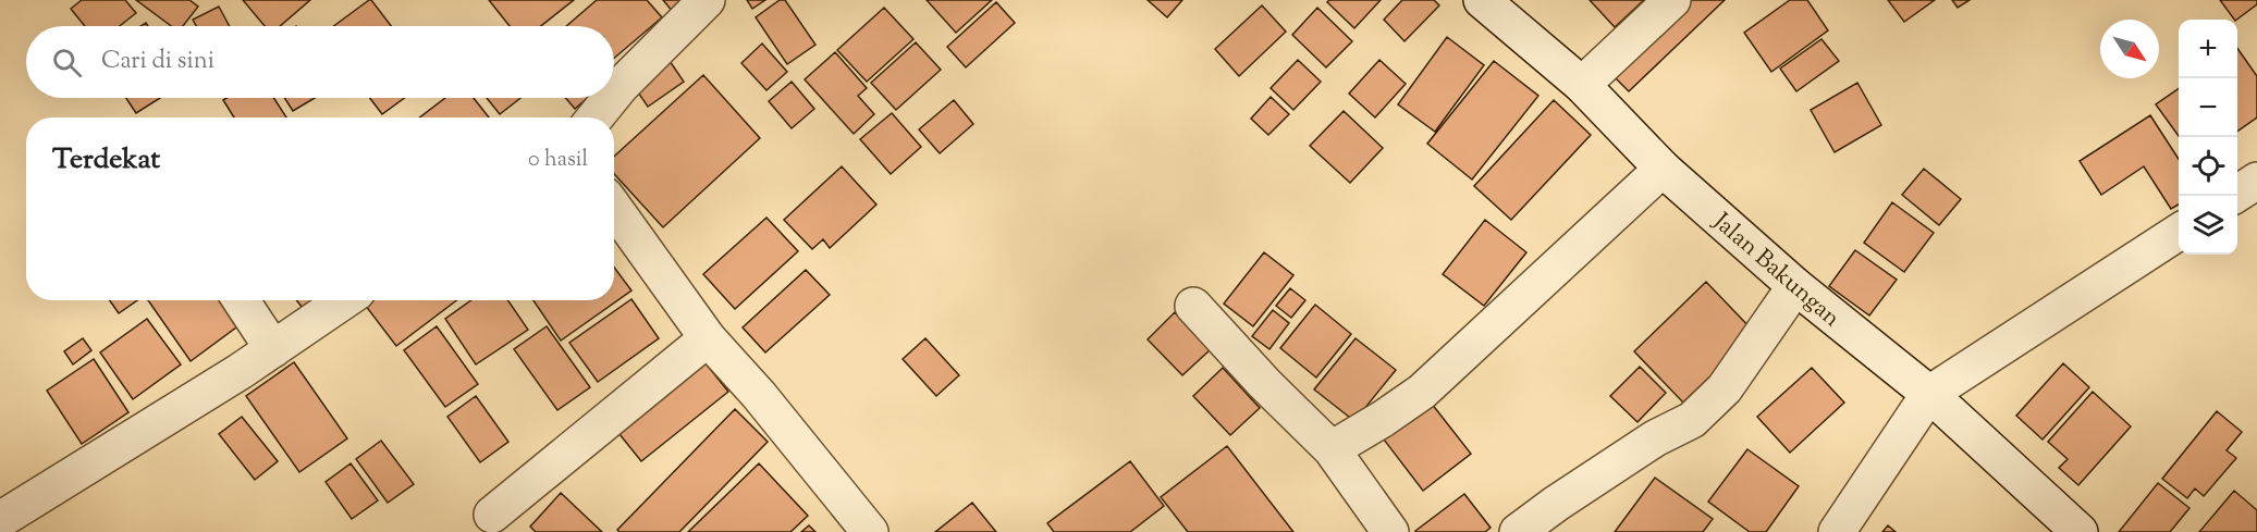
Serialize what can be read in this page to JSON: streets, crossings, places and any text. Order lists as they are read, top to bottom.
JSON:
{
  "streets": {
    "street": ["Jalan Bakungan"]
  },
  "north": "bottom right",
  "page": {
    "map_buttons": ["+", "−"],
    "search": "Cari di sini",
    "heading": ["Terdekat", "0 hasil"]
  }
}
